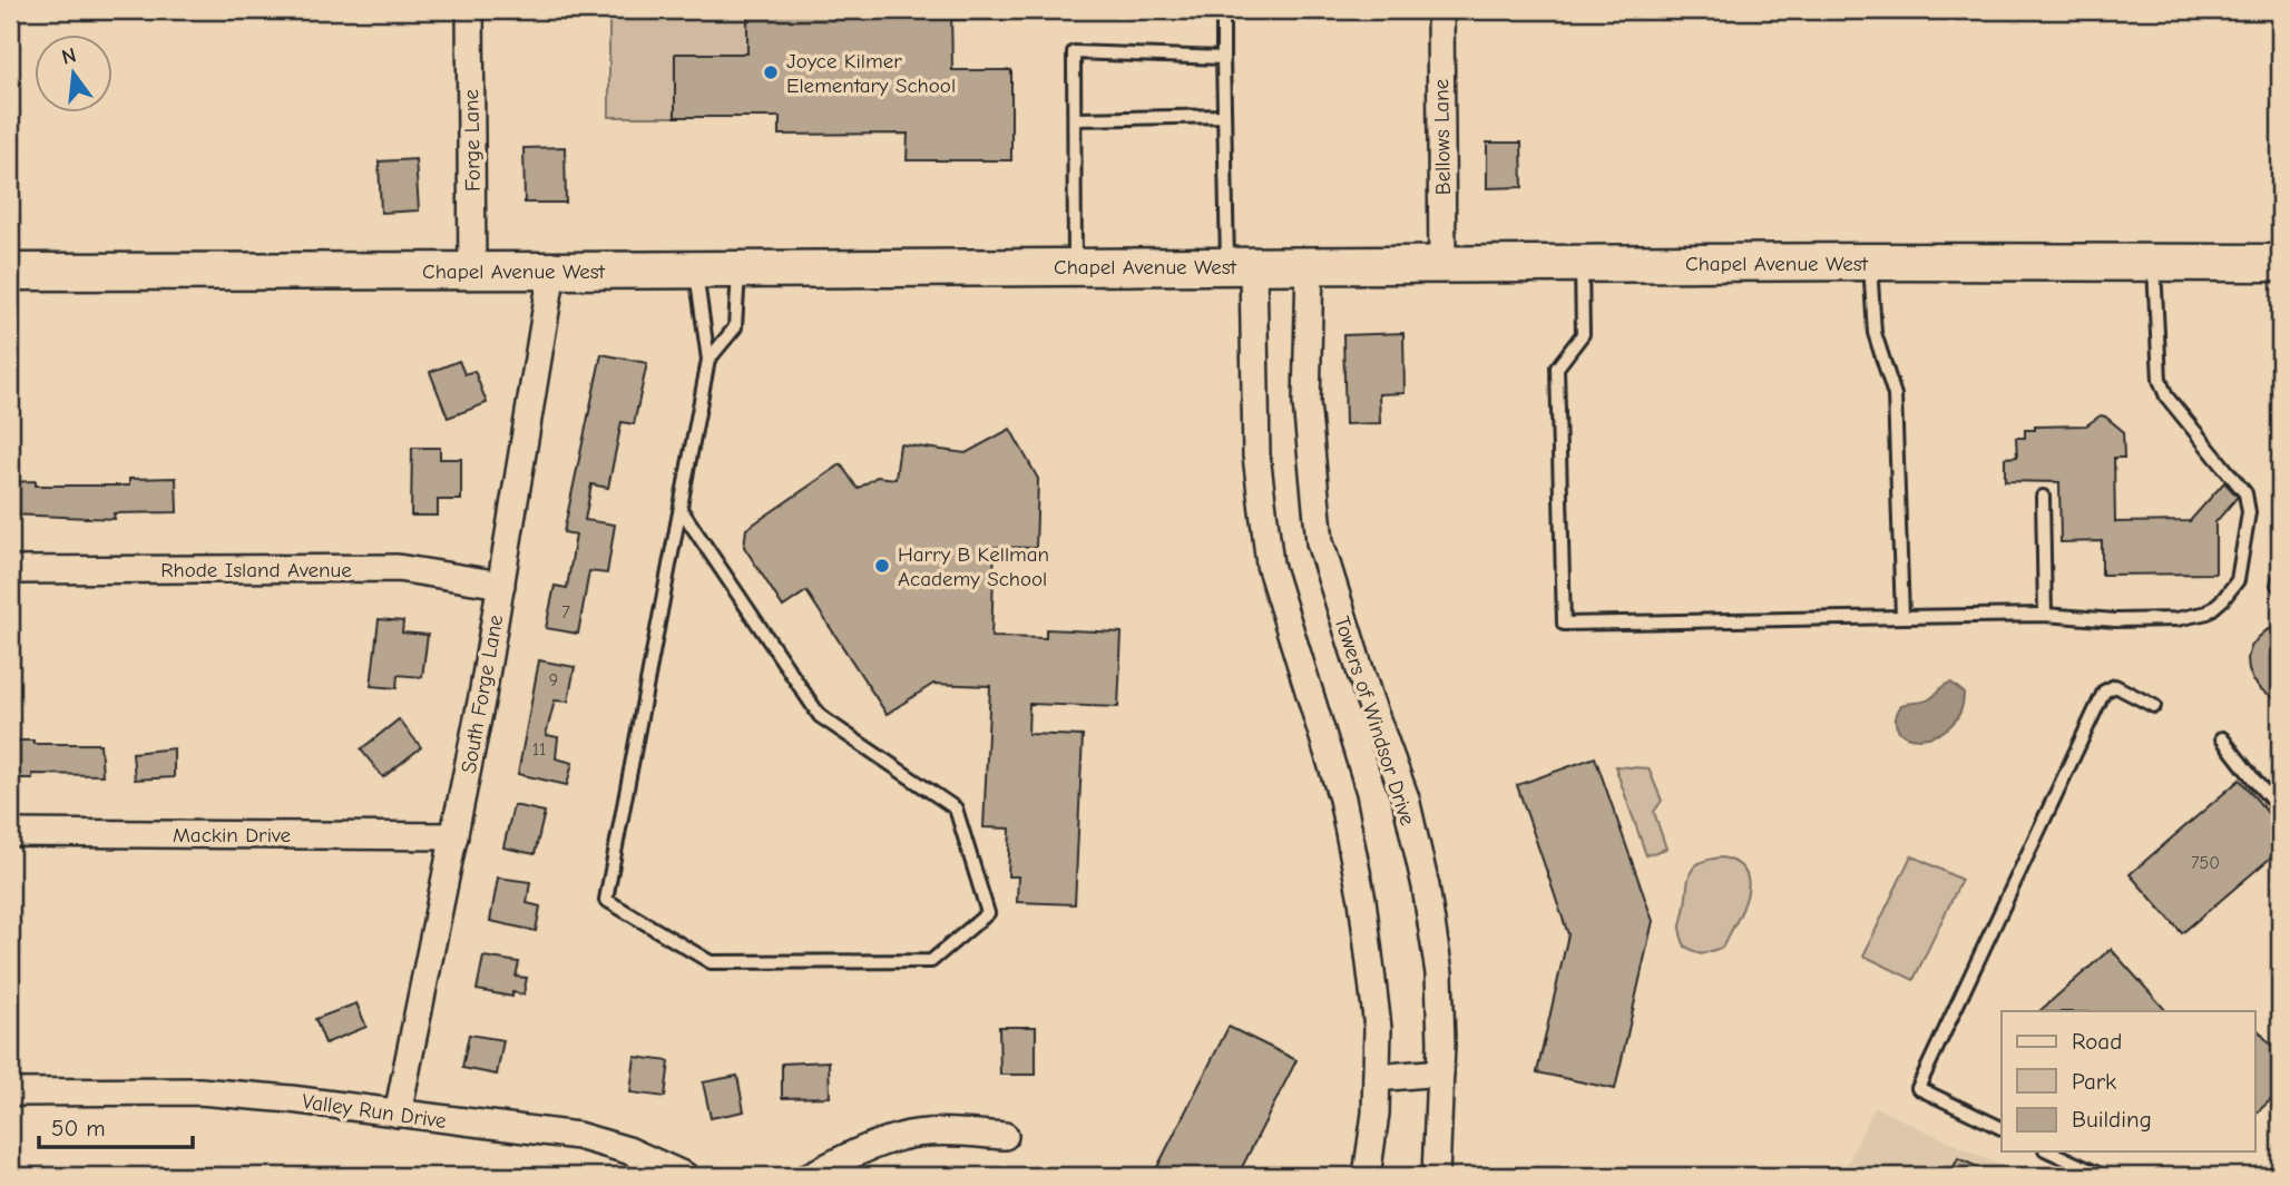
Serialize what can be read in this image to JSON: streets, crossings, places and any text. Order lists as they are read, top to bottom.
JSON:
{
  "streets": {
    "main road": ["Chapel Avenue West"],
    "street": [
      "Bellows Lane",
      "Forge Lane",
      "Rhode Island Avenue",
      "South Forge Lane",
      "Towers of Windsor Drive",
      "Mackin Drive",
      "Valley Run Drive"
    ]
  },
  "crossings": [
    ["Bellows Lane", "Chapel Avenue West"],
    ["Forge Lane", "Chapel Avenue West"],
    ["Chapel Avenue West", "South Forge Lane"],
    ["Chapel Avenue West", "Towers of Windsor Drive"],
    ["Rhode Island Avenue", "South Forge Lane"],
    ["South Forge Lane", "Mackin Drive"],
    ["South Forge Lane", "Valley Run Drive"]
  ],
  "places": ["Joyce Kilmer Elementary School", "Harry B Kellman Academy School"],
  "house_numbers": [
    "7",
    "9",
    "11",
    "750"
  ],
  "legend": ["Road", "Park", "Building"],
  "scale_bar": "50 m",
  "north": "top"
}
